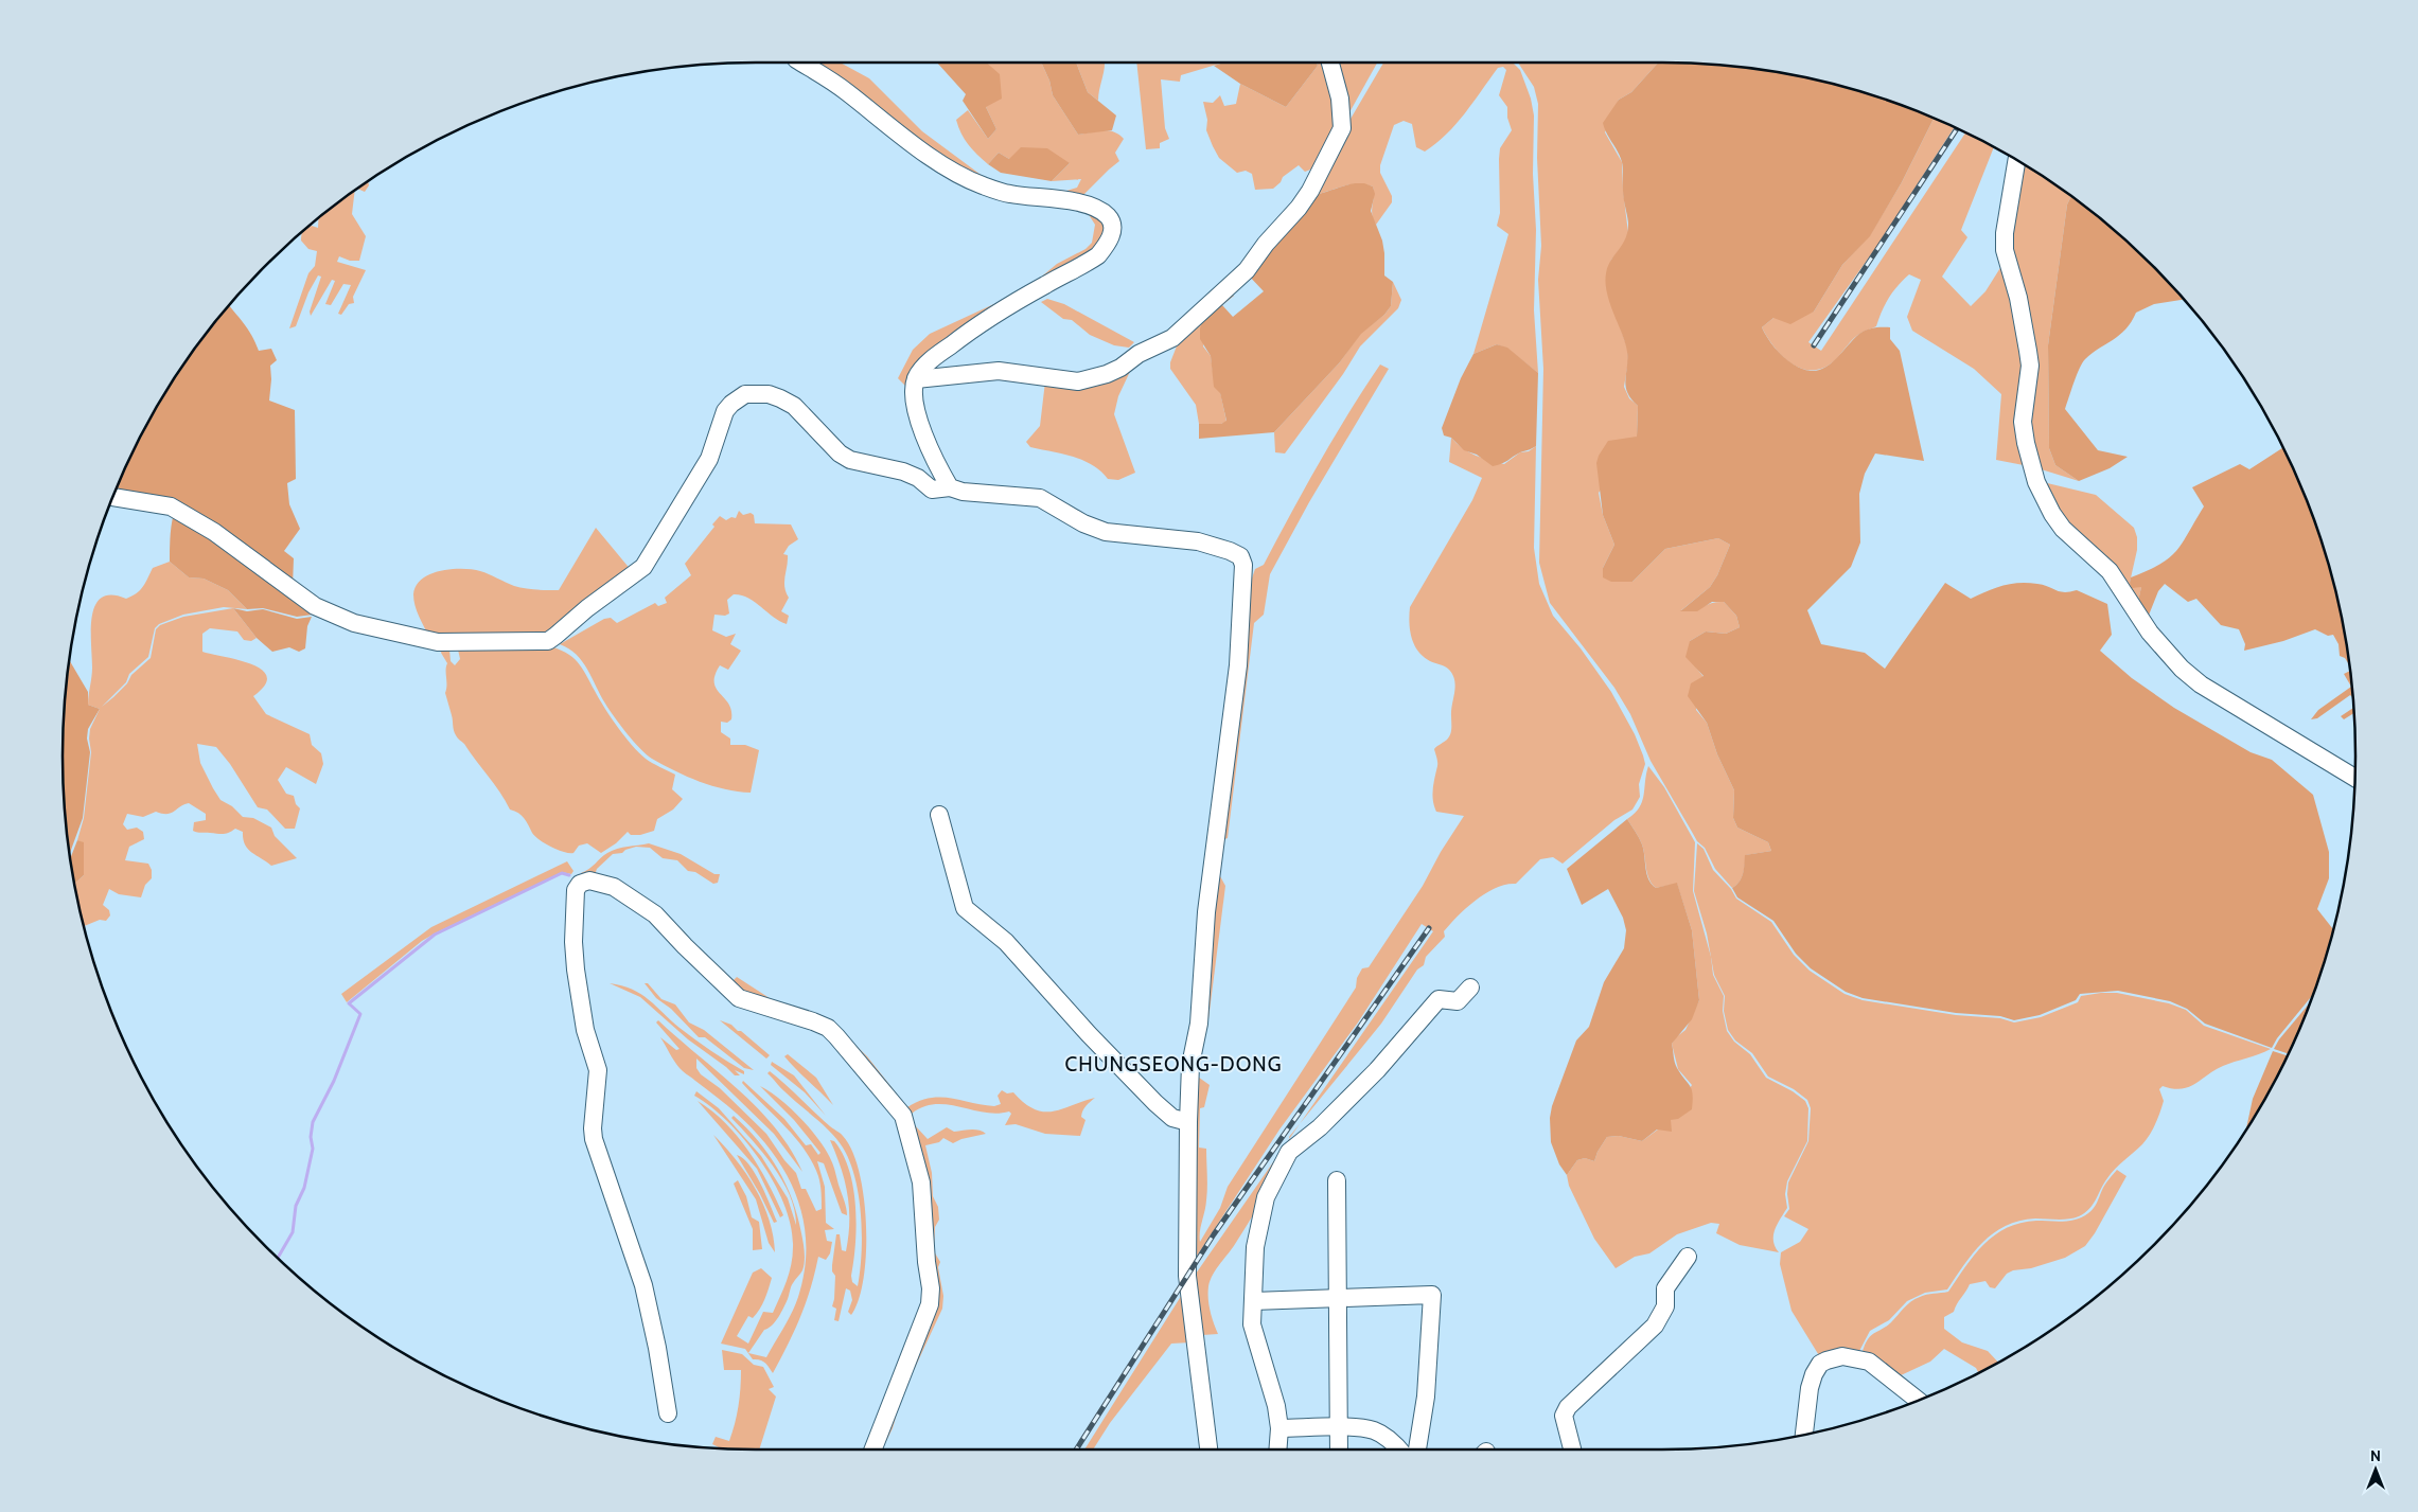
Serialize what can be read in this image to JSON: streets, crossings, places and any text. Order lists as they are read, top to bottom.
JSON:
{
  "districts": ["CHUNGSEONG-DONG"],
  "north": "top"
}
